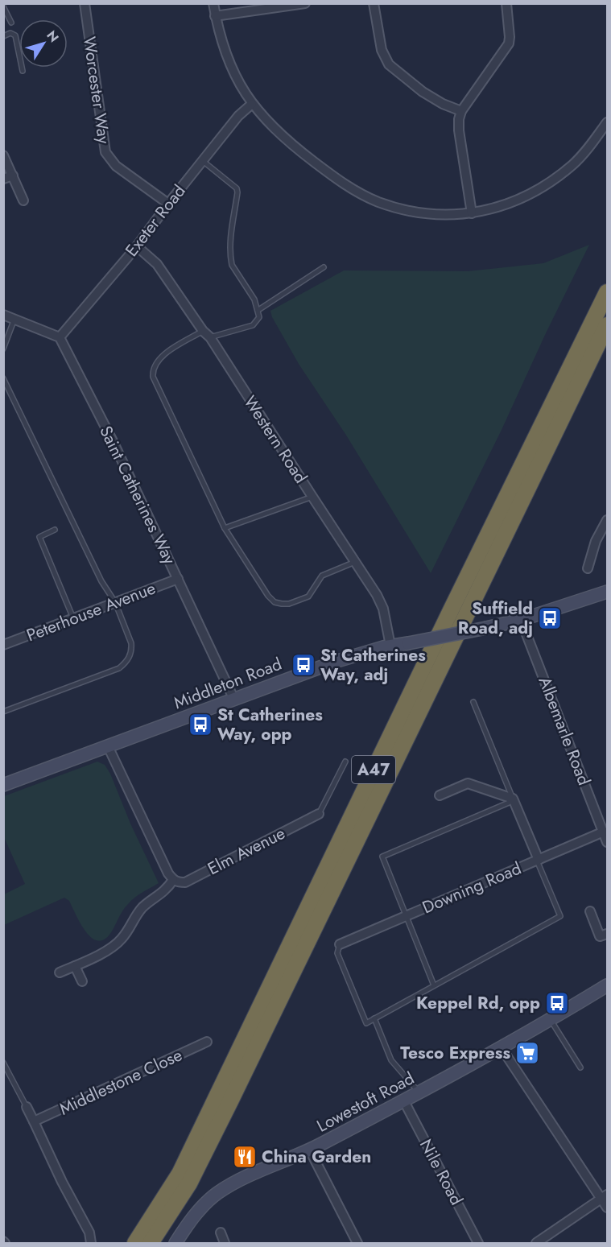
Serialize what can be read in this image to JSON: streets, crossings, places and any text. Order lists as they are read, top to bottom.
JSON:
{
  "streets": {
    "highway": ["A47"],
    "main road": ["Middleton Road", "Lowestoft Road"],
    "street": [
      "Worcester Way",
      "Exeter Road",
      "Western Road",
      "Saint Catherines Way",
      "Peterhouse Avenue",
      "Albemarle Road",
      "Elm Avenue",
      "Downing Road",
      "Middlestone Close",
      "Nile Road"
    ]
  },
  "crossings": [
    ["Worcester Way", "Exeter Road"],
    ["Exeter Road", "Western Road"],
    ["Exeter Road", "Saint Catherines Way"],
    ["Western Road", "Middleton Road"],
    ["Saint Catherines Way", "Peterhouse Avenue"],
    ["Saint Catherines Way", "Middleton Road"],
    ["Middleton Road", "Albemarle Road"],
    ["Albemarle Road", "Downing Road"],
    ["Lowestoft Road", "Nile Road"]
  ],
  "places": {
    "bus stop": [
      "Suffield Road, adj",
      "St Catherines Way, adj",
      "St Catherines Way, opp",
      "Keppel Rd, opp"
    ],
    "supermarket": ["Tesco Express"],
    "restaurant": ["China Garden"]
  },
  "north": "top right"
}
